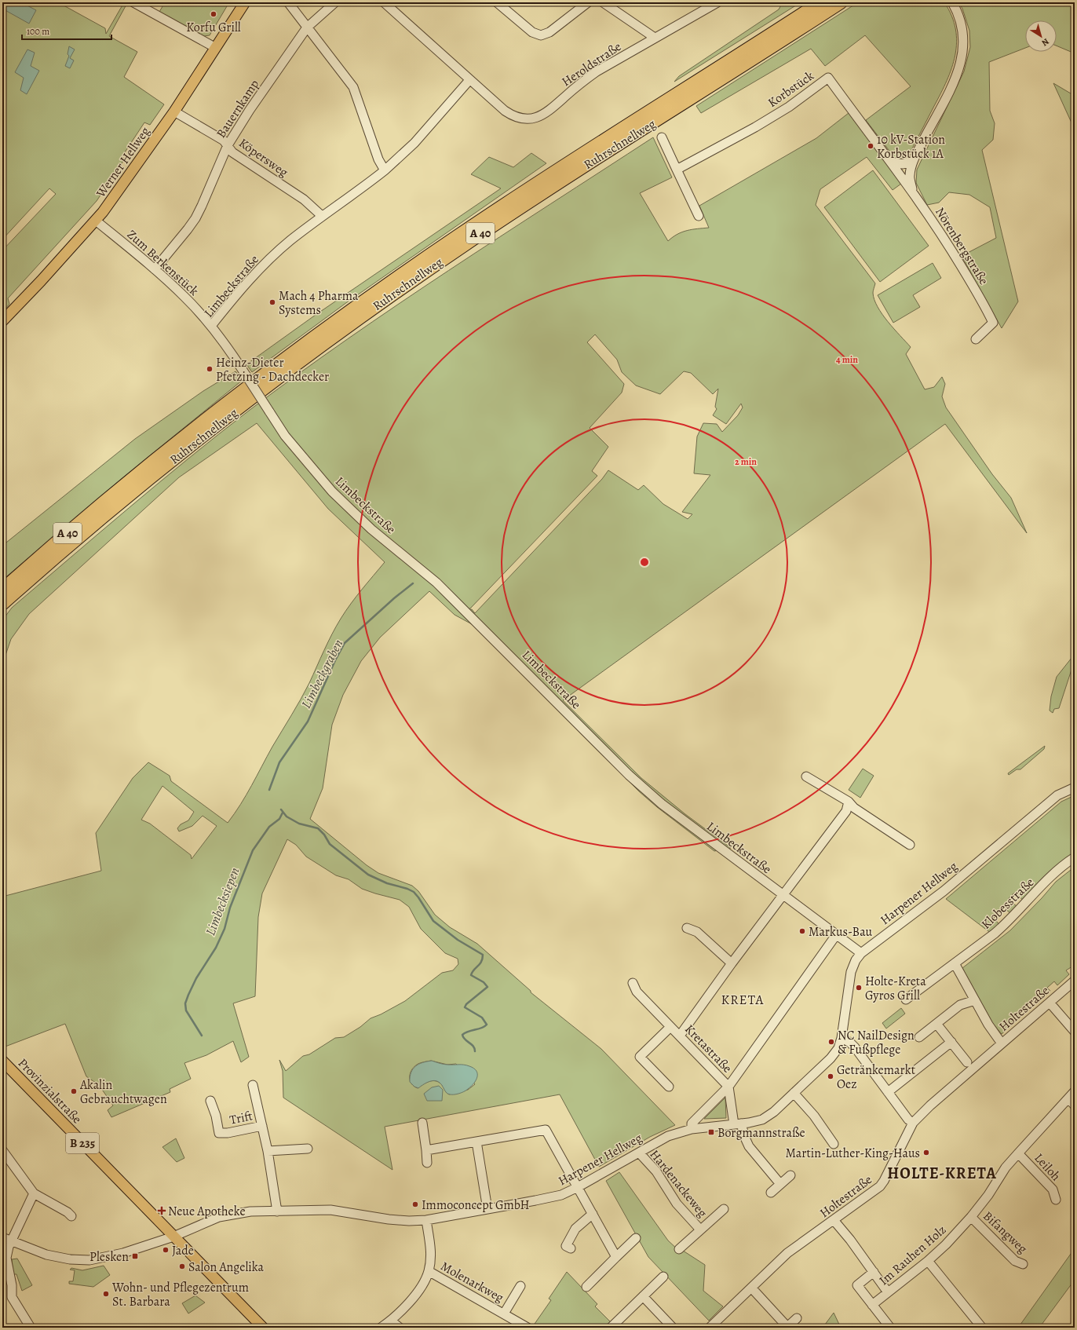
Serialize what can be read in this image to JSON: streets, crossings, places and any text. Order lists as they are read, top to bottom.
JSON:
{
  "streets": {
    "highway": ["Ruhrschnellweg", "A 40"],
    "main road": ["Werner Hellweg", "Provinzialstraße", "B 235"],
    "street": [
      "Heroldstraße",
      "Korbstück",
      "Bauernkamp",
      "Köpersweg",
      "Nörenbergstraße",
      "Zum Berkenstück",
      "Limbeckstraße",
      "Harpener Hellweg",
      "Klobesstraße",
      "Holtestraße",
      "Kretastraße",
      "Trift",
      "Leiloh",
      "Hardenackeweg",
      "Bifangweg",
      "Im Rauhen Holz",
      "Molenarkweg"
    ]
  },
  "crossings": [
    ["Korbstück", "Nörenbergstraße"],
    ["Bauernkamp", "Köpersweg"],
    ["Bauernkamp", "Zum Berkenstück"],
    ["Köpersweg", "Werner Hellweg"],
    ["Köpersweg", "Limbeckstraße"],
    ["Werner Hellweg", "Zum Berkenstück"],
    ["Zum Berkenstück", "Limbeckstraße"],
    ["Limbeckstraße", "Harpener Hellweg"],
    ["Harpener Hellweg", "Kretastraße"],
    ["Harpener Hellweg", "Provinzialstraße"],
    ["Harpener Hellweg", "Hardenackeweg"],
    ["Leiloh", "Im Rauhen Holz"],
    ["Bifangweg", "Im Rauhen Holz"]
  ],
  "districts": ["KRETA", "HOLTE-KRETA"],
  "water": ["Limbeckgraben", "Limbecksiepen"],
  "places": {
    "other": [
      "Korfu Grill",
      "10 kV-Station Korbstück 1A",
      "Mach 4 Pharma Systems",
      "Heinz-Dieter Pfetzing - Dachdecker",
      "Markus-Bau",
      "Holte-Kreta Gyros Grill",
      "NC NailDesign & Fußpflege",
      "Getränkemarkt Oez",
      "Akalin Gebrauchtwagen",
      "Martin-Luther-King-Haus",
      "Immoconcept GmbH",
      "Jade",
      "Salon Angelika",
      "Wohn- und Pflegezentrum St. Barbara"
    ],
    "transit": ["Borgmannstraße", "Plesken"],
    "health": ["Neue Apotheke"]
  },
  "scale_bar": "100 m",
  "north": "bottom right",
  "rings": ["4 min", "2 min"]
}
